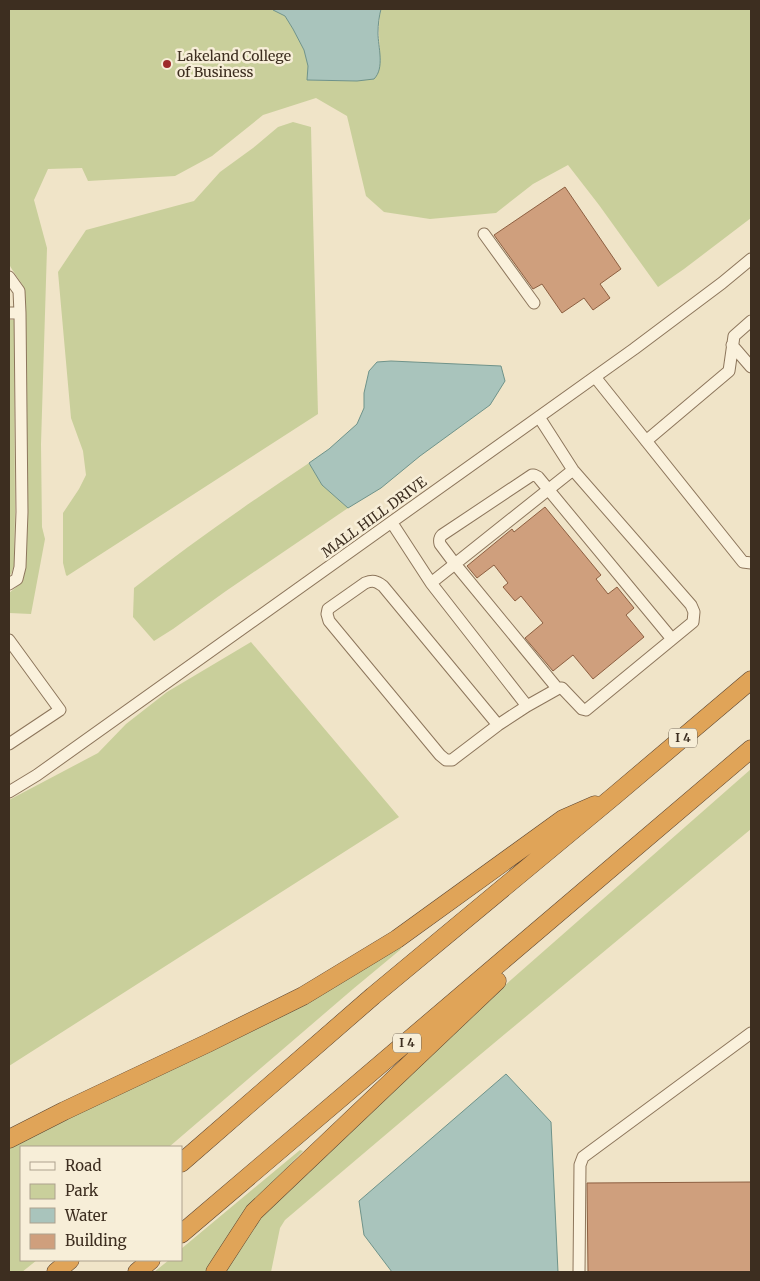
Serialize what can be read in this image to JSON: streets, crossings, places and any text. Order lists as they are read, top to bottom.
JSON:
{
  "streets": {
    "highway": ["I 4"],
    "street": ["MALL HILL DRIVE"]
  },
  "places": ["Lakeland College of Business"],
  "legend": [
    "Road",
    "Park",
    "Water",
    "Building"
  ]
}
